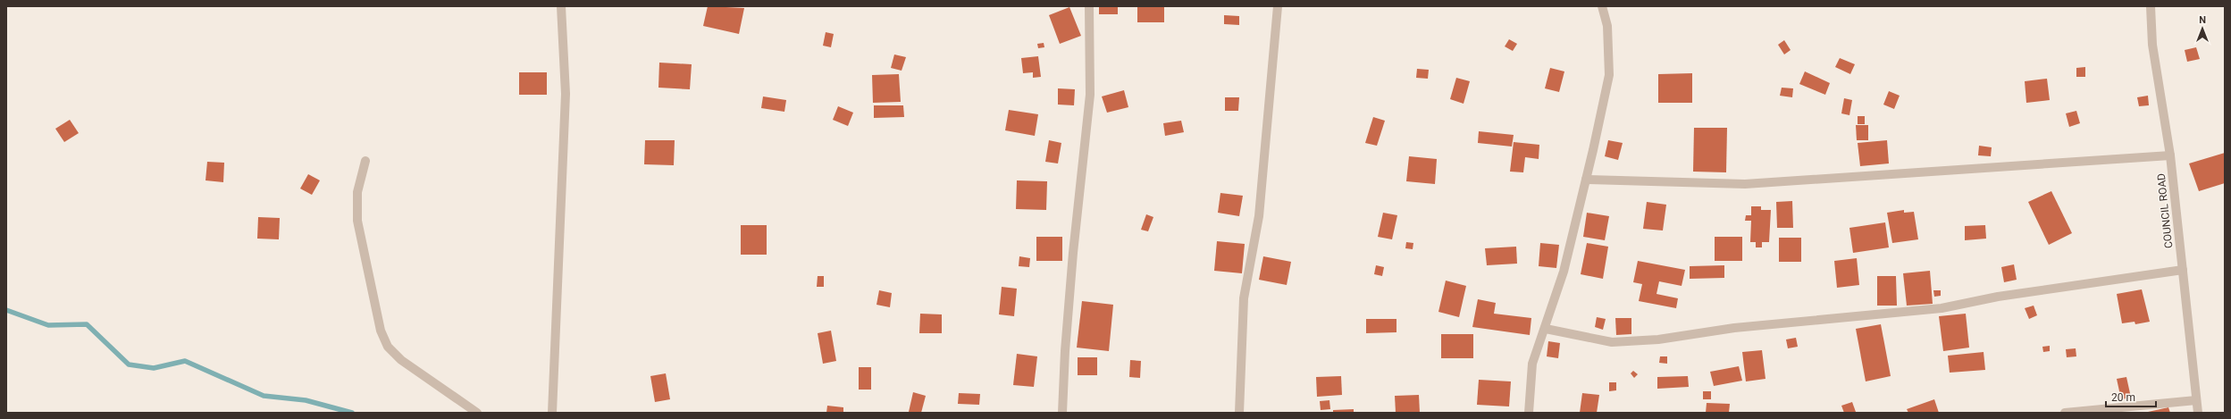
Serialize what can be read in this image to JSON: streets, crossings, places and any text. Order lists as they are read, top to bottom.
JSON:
{
  "streets": {
    "street": ["COUNCIL ROAD"]
  },
  "scale_bar": "20 m",
  "north": "top"
}
